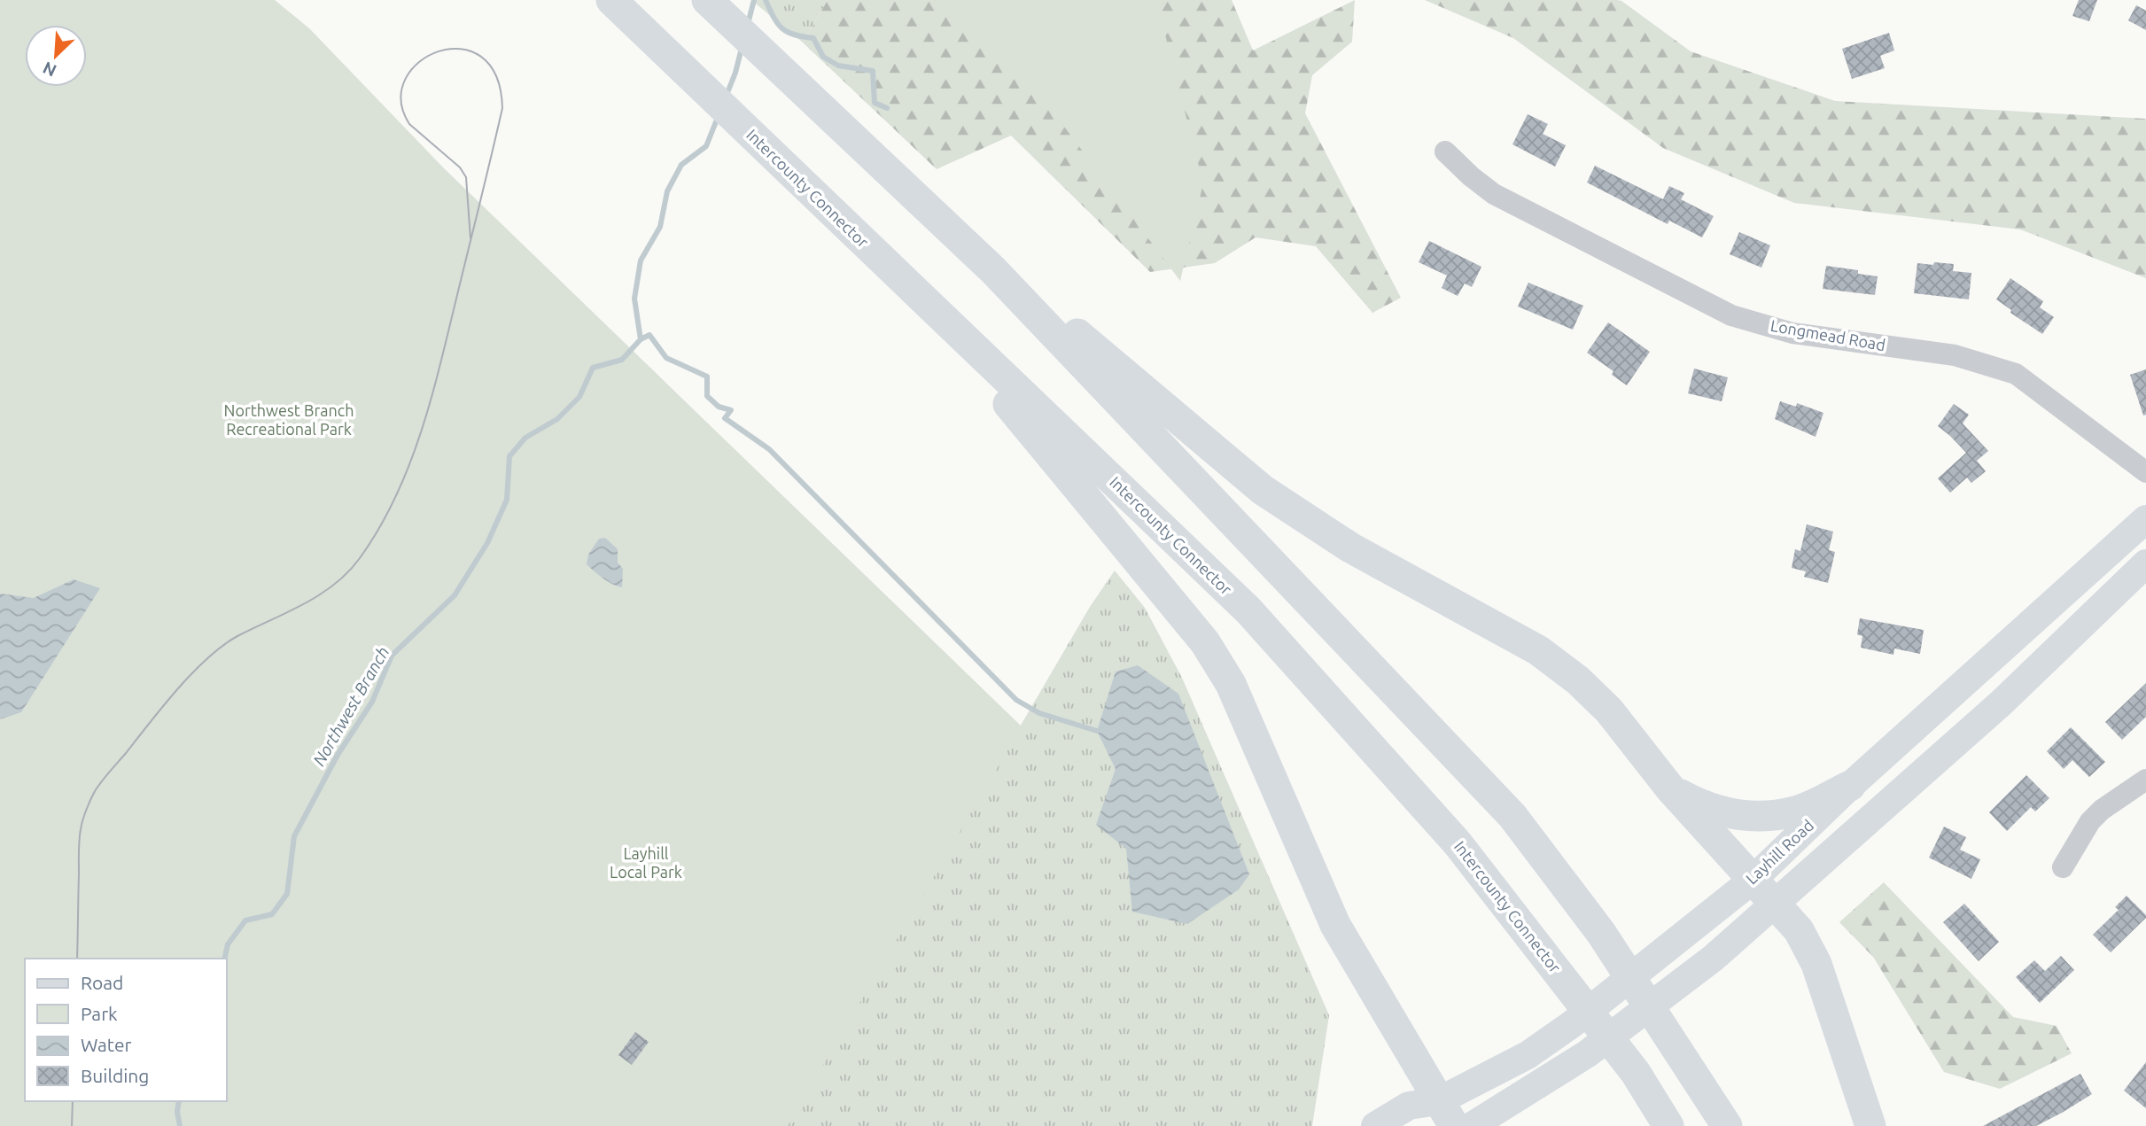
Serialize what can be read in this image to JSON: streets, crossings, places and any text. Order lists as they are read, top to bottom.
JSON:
{
  "streets": {
    "highway": ["Intercounty Connector"],
    "main road": ["Layhill Road"],
    "street": ["Longmead Road"]
  },
  "water": ["Northwest Branch"],
  "parks": ["Northwest Branch Recreational Park", "Layhill Local Park"],
  "legend": [
    "Road",
    "Park",
    "Water",
    "Building"
  ],
  "north": "bottom left"
}
